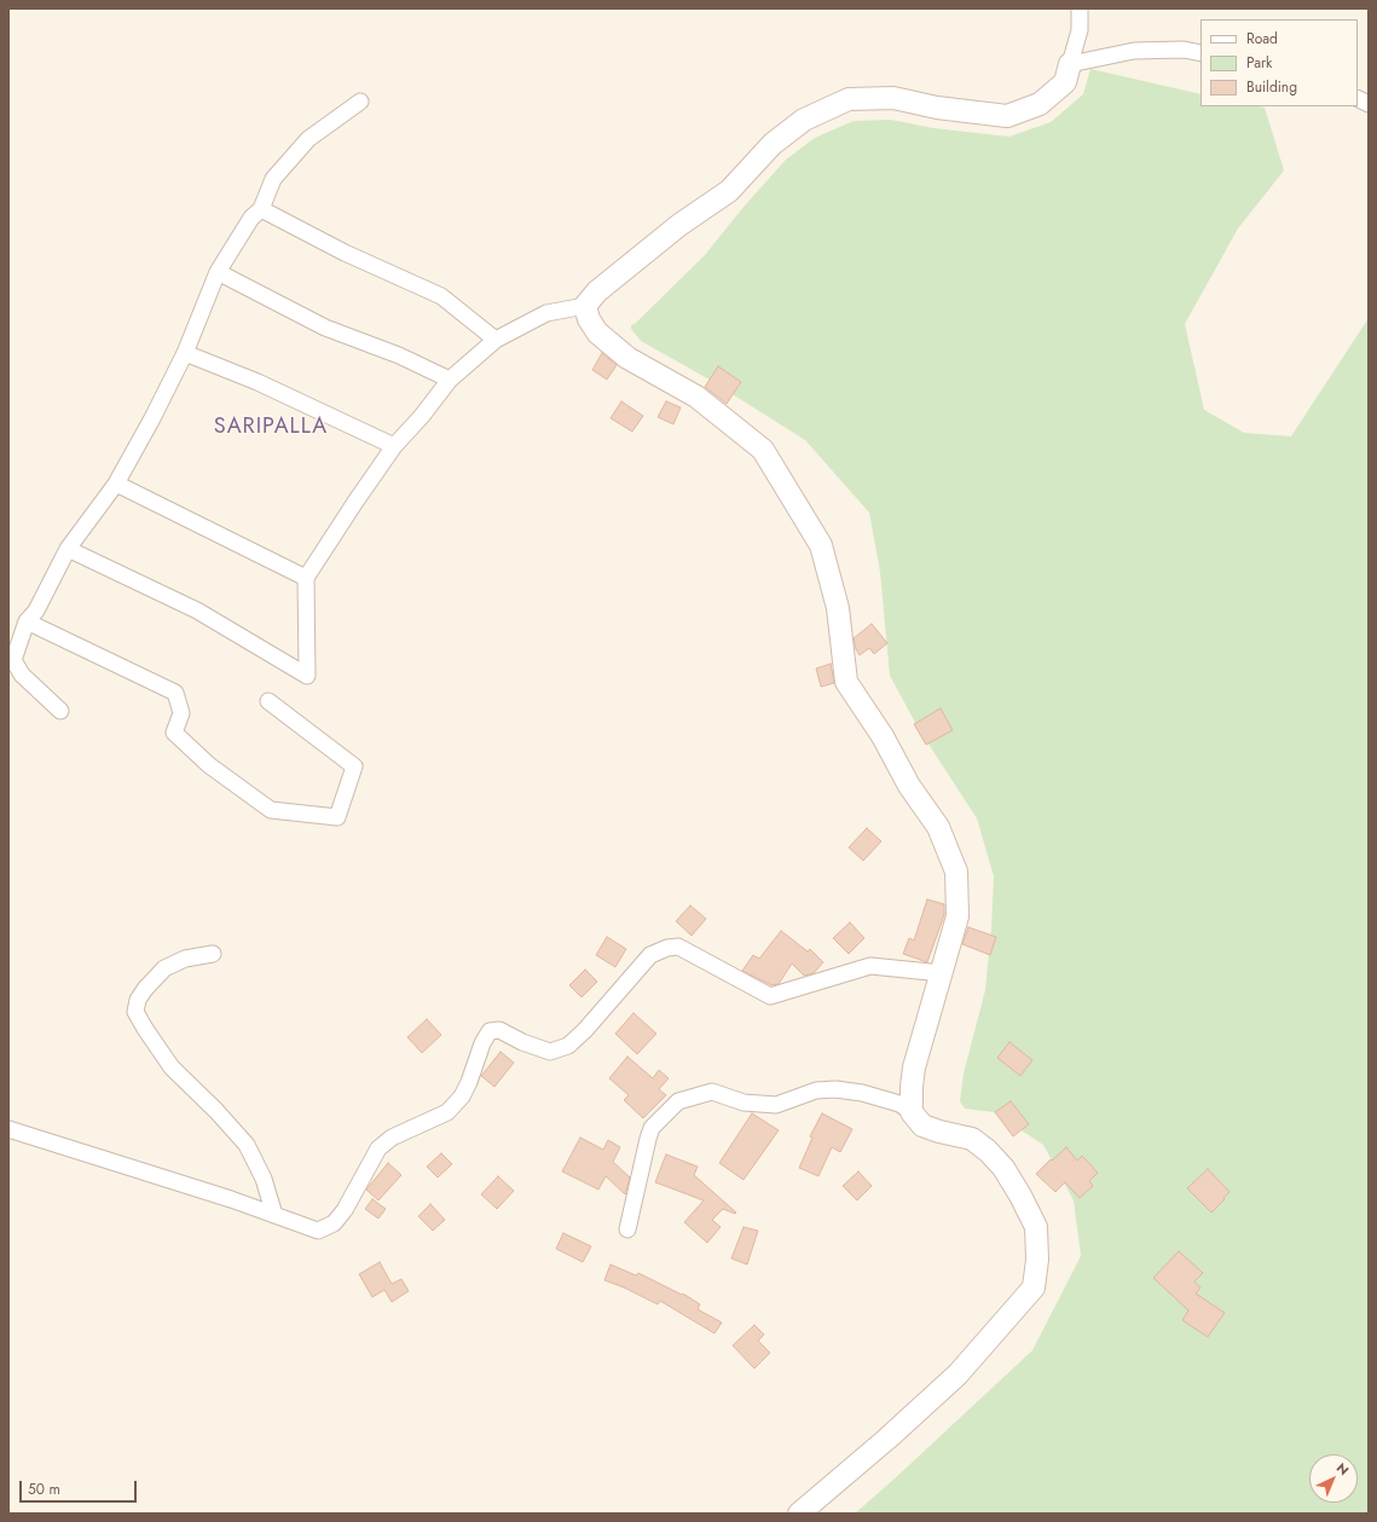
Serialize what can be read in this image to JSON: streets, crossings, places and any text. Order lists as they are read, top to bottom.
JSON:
{
  "districts": ["SARIPALLA"],
  "legend": ["Road", "Park", "Building"],
  "scale_bar": "50 m",
  "north": "top right"
}
